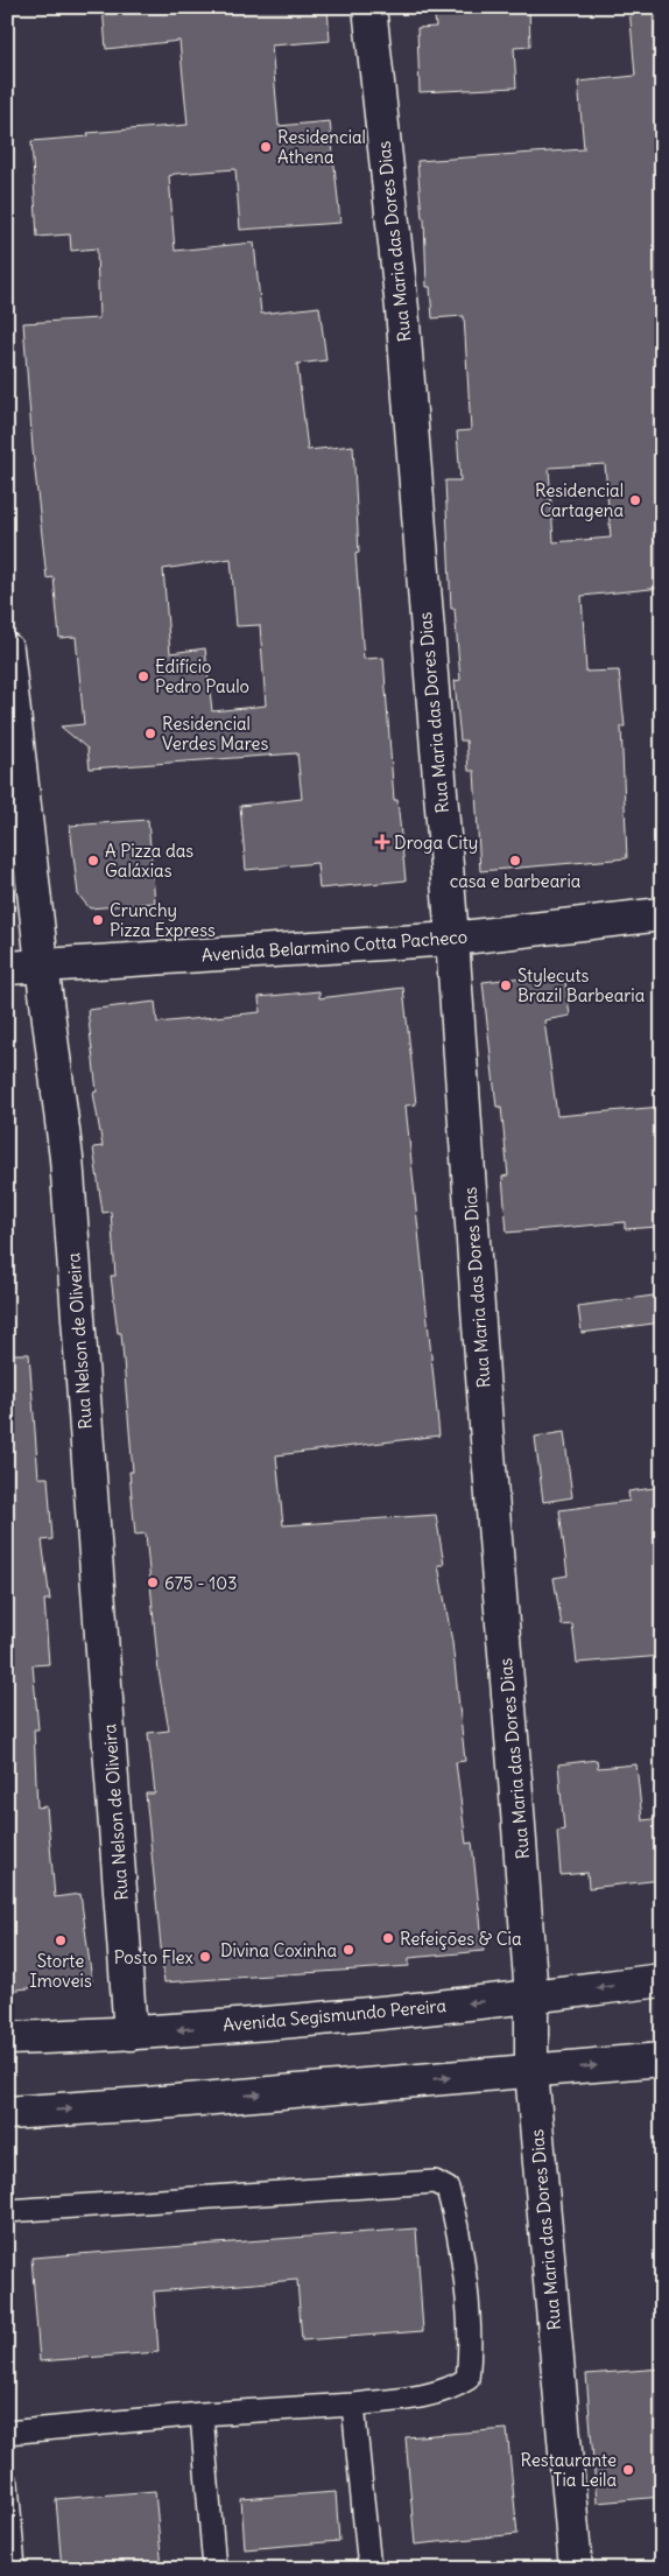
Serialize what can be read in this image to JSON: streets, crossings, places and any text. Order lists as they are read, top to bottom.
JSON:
{
  "streets": {
    "street": [
      "Rua Maria das Dores Dias",
      "Avenida Belarmino Cotta Pacheco",
      "Rua Nelson de Oliveira",
      "Avenida Segismundo Pereira"
    ]
  },
  "crossings": [
    ["Rua Maria das Dores Dias", "Avenida Belarmino Cotta Pacheco"],
    ["Rua Maria das Dores Dias", "Avenida Segismundo Pereira"],
    ["Avenida Belarmino Cotta Pacheco", "Rua Nelson de Oliveira"],
    ["Rua Nelson de Oliveira", "Avenida Segismundo Pereira"]
  ],
  "places": {
    "other": [
      "Residencial Athena",
      "Residencial Cartagena",
      "Edifício Pedro Paulo",
      "Residencial Verdes Mares",
      "A Pizza das Galáxias",
      "casa e barbearia",
      "Crunchy Pizza Express",
      "Stylecuts Brazil Barbearia",
      "675 - 103",
      "Refeições & Cia",
      "Storte Imoveis",
      "Divina Coxinha",
      "Posto Flex",
      "Restaurante Tia Leila"
    ],
    "health": ["Droga City"]
  }
}
